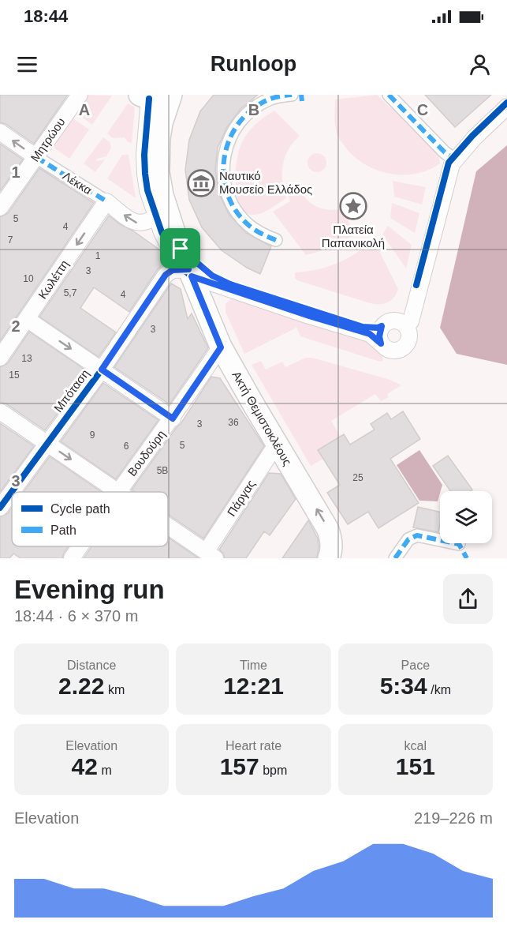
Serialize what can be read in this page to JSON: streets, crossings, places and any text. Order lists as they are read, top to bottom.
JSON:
{
  "streets": {
    "main road": ["Ακτή Θεμιστοκλέους"],
    "street": [
      "Μητρώου",
      "Λέκκα",
      "Κωλέττη",
      "Μπόταση",
      "Βουδούρη",
      "Πάργας"
    ]
  },
  "crossings": [
    ["Μητρώου", "Λέκκα"],
    ["Λέκκα", "Κωλέττη"],
    ["Μπόταση", "Ακτή Θεμιστοκλέους"],
    ["Ακτή Θεμιστοκλέους", "Βουδούρη"],
    ["Ακτή Θεμιστοκλέους", "Πάργας"]
  ],
  "one_way": ["Κωλέττη"],
  "places": {
    "museum": ["Ναυτικό Μουσείο Ελλάδος"],
    "place": ["Πλατεία Παπανικολή"]
  },
  "house_numbers": [
    "5",
    "4",
    "7",
    "1",
    "3",
    "10",
    "5,7",
    "4",
    "3",
    "13",
    "15",
    "36",
    "3",
    "9",
    "5",
    "6",
    "5Β",
    "25"
  ],
  "legend": ["Cycle path", "Path"],
  "page": {
    "status": "18:44",
    "header": "Runloop",
    "heading": ["Evening run", "18:44 · 6 × 370 m"],
    "stats": [
      ["Distance", "2.22 km"],
      ["Time", "12:21"],
      ["Pace", "5:34 /km"],
      ["Elevation", "42 m"],
      ["Heart rate", "157 bpm"],
      ["kcal", "151"]
    ],
    "chart": ["Elevation", "219–226 m"]
  },
  "grid": {
    "columns": ["A", "B", "C"],
    "rows": ["1", "2", "3"]
  }
}
